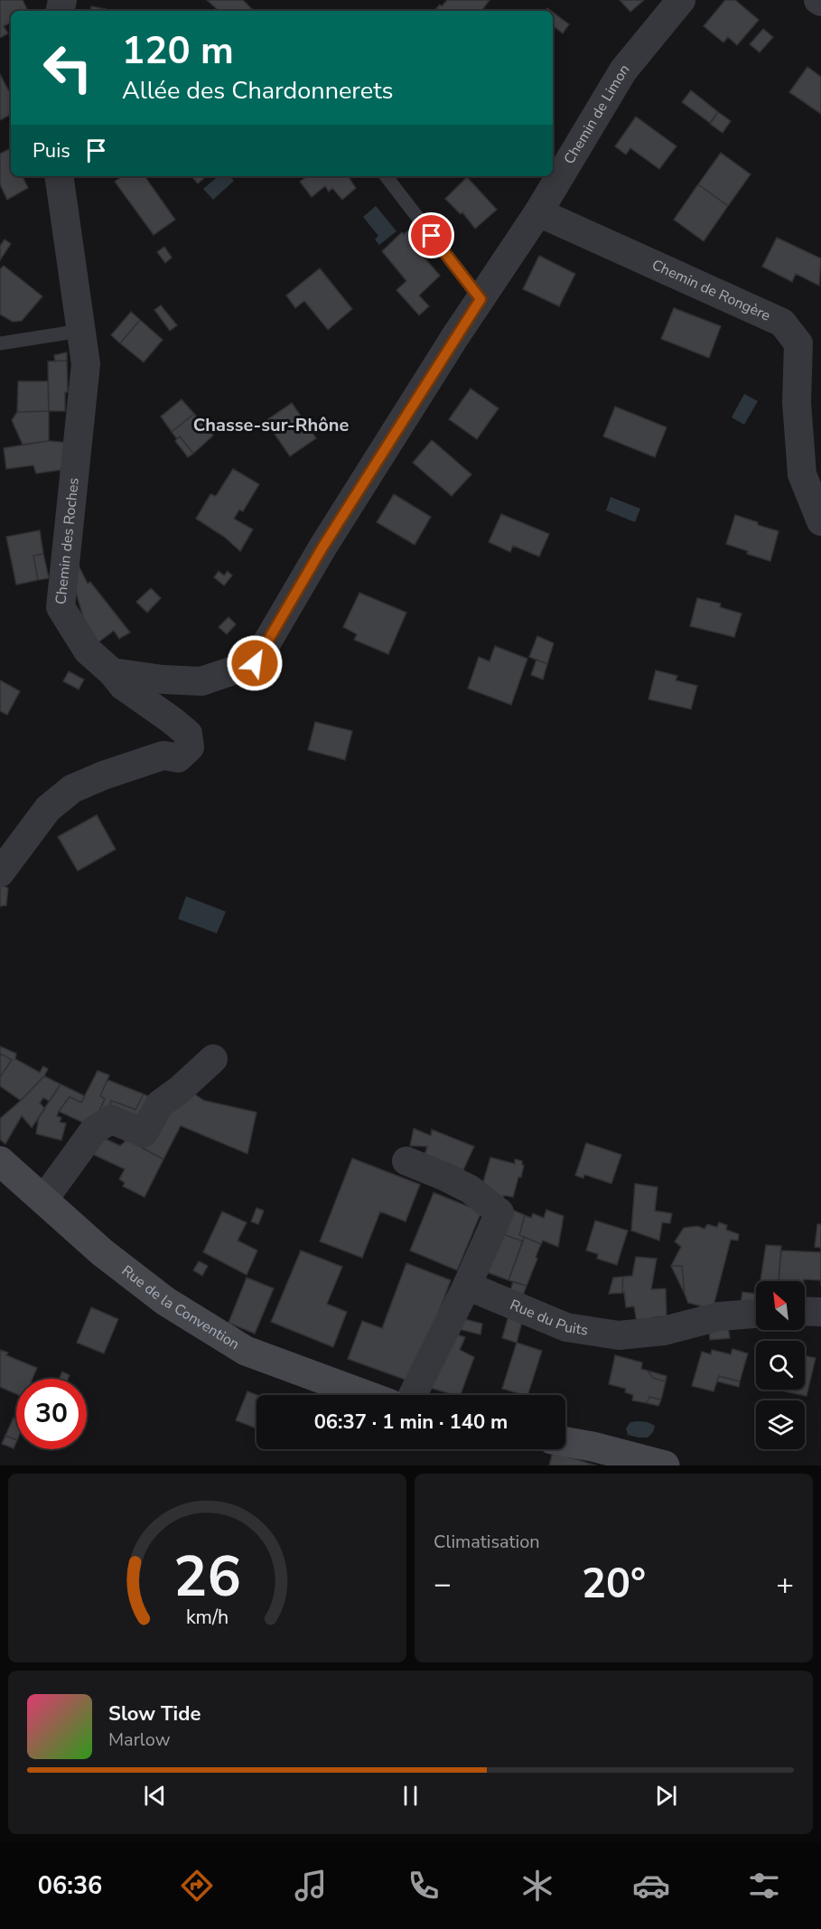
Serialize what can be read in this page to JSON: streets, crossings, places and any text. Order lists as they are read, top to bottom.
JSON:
{
  "streets": {
    "street": [
      "Chemin de Limon",
      "Chemin de Rongère",
      "Chemin des Roches",
      "Rue de la Convention",
      "Rue du Puits"
    ]
  },
  "crossings": [
    ["Chemin de Limon", "Chemin de Rongère"],
    ["Chemin de Limon", "Chemin des Roches"]
  ],
  "districts": ["Chasse-sur-Rhône"],
  "north": "top left",
  "page": {
    "turn": ["120 m", "Allée des Chardonnerets"],
    "then": "Puis",
    "limit": "30",
    "trip": "06:37 · 1 min · 140 m",
    "tile": "Climatisation",
    "heat": ["−", "20°", "+"],
    "song": ["Slow Tide", "Marlow"],
    "tabs": "06:36",
    "gauge": ["26", "km/h"]
  }
}
